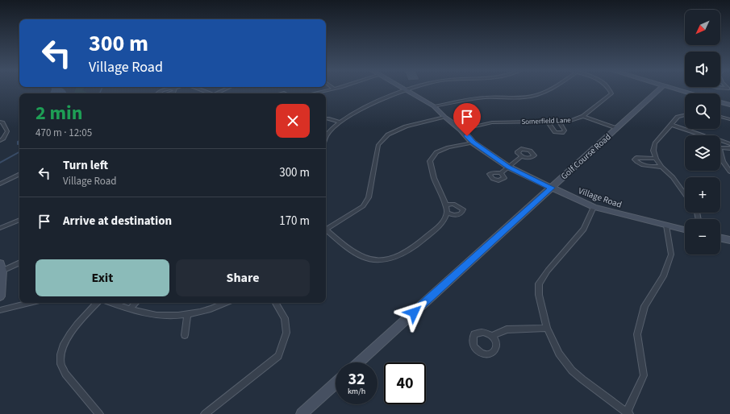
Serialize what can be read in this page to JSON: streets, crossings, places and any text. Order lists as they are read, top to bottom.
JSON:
{
  "streets": {
    "street": ["Somerfield Lane", "Golf Course Road", "Village Road"]
  },
  "crossings": [
    ["Somerfield Lane", "Village Road"],
    ["Golf Course Road", "Village Road"]
  ],
  "north": "bottom left",
  "page": {
    "map_buttons": ["+", "−"],
    "turn": ["300 m", "Village Road"],
    "heading": ["2 min", "470 m · 12:05"],
    "list": [
      {
        "name": "Turn left",
        "note": "Village Road",
        "value": "300 m"
      },
      {
        "name": "Arrive at destination",
        "value": "170 m"
      }
    ],
    "buttons": ["Exit", "Share"],
    "speed": "32 km/h",
    "limit": "40"
  }
}
